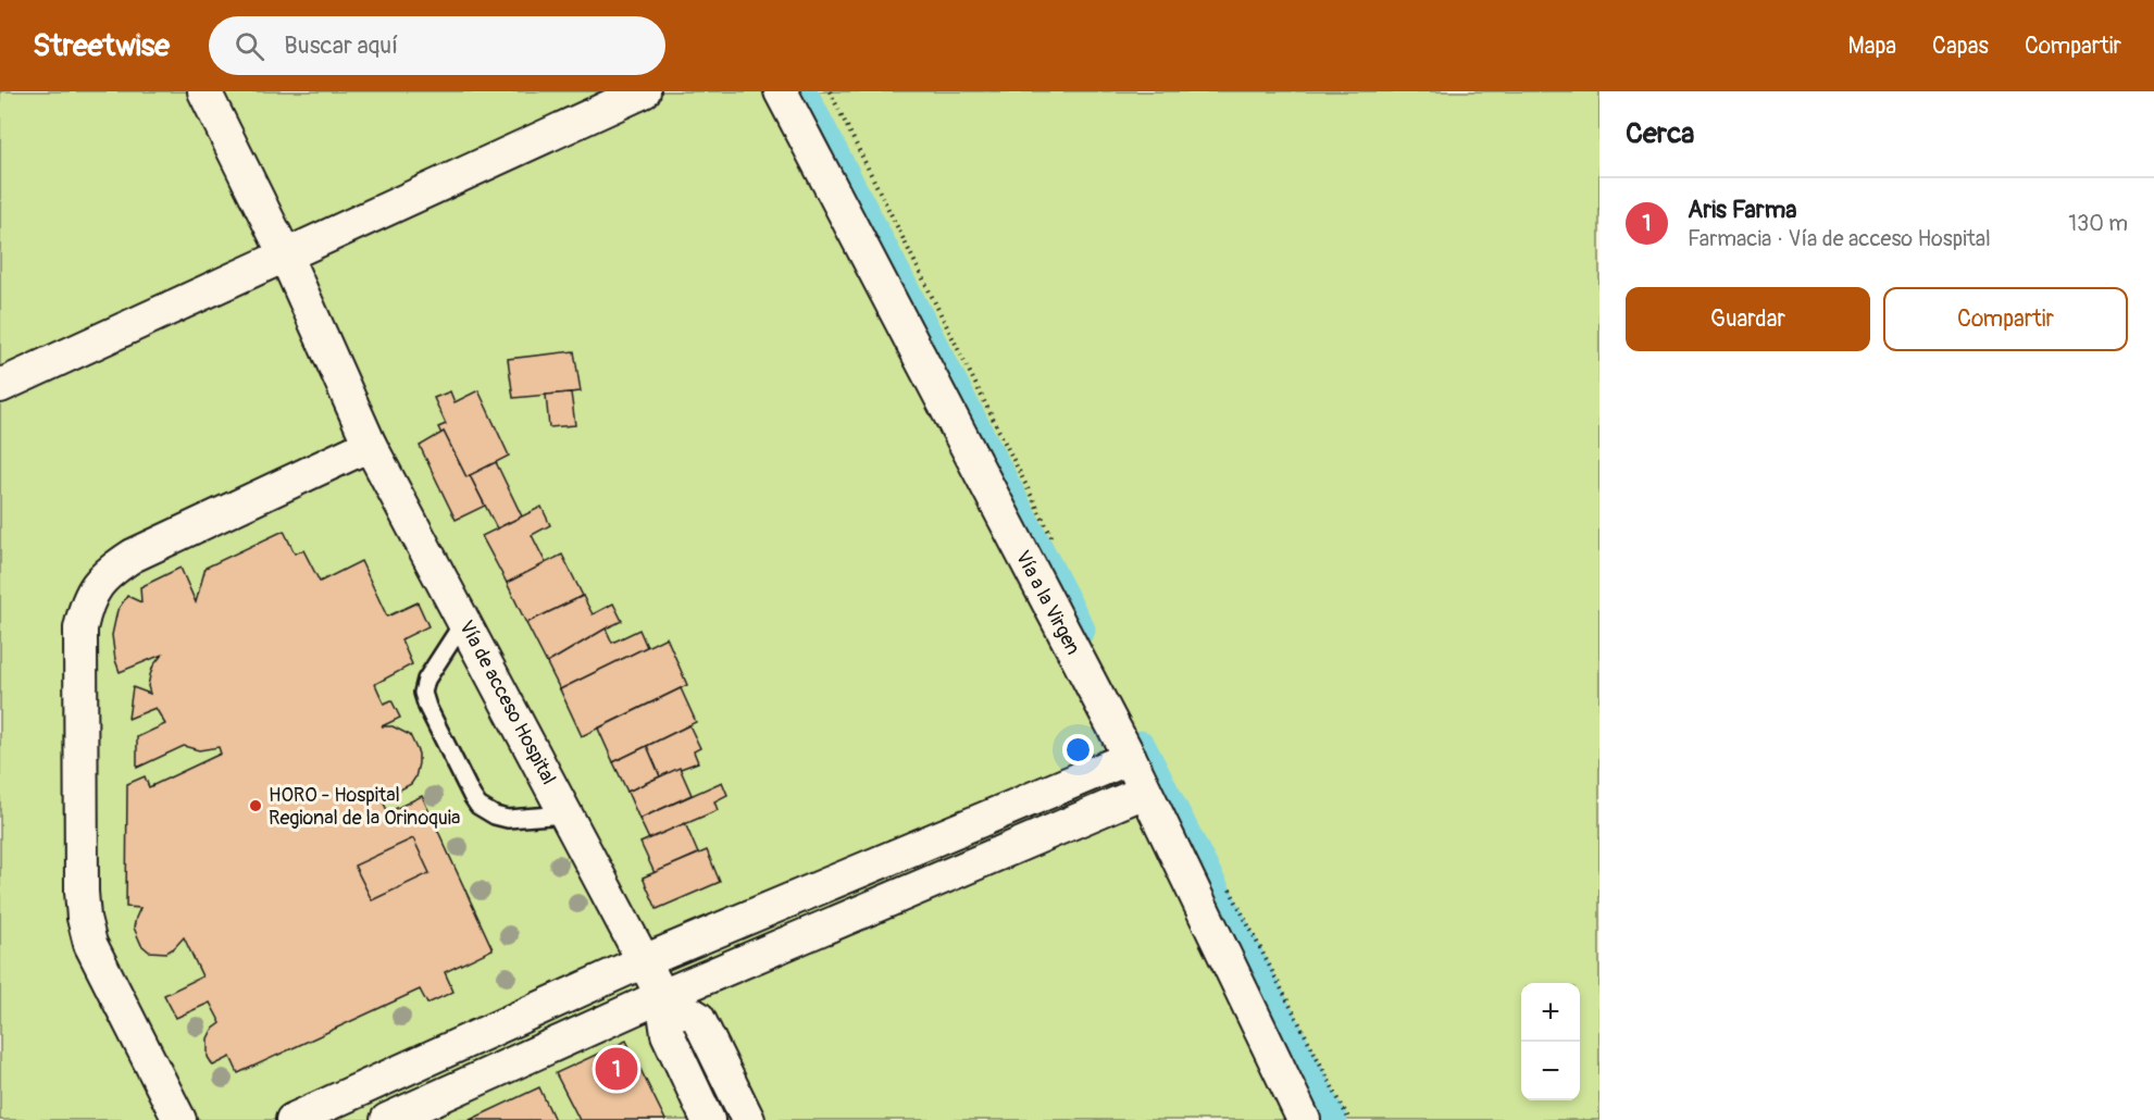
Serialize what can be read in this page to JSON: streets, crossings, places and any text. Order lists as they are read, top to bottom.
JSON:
{
  "streets": {
    "street": ["Vía a la Virgen", "Vía de acceso Hospital"]
  },
  "places": ["HORO - Hospital Regional de la Orinoquia"],
  "page": {
    "header": "Streetwise",
    "search": "Buscar aquí",
    "nav": ["Mapa", "Capas", "Compartir"],
    "heading": "Cerca",
    "list": [
      {
        "mark": "1",
        "name": "Aris Farma",
        "note": "Farmacia · Vía de acceso Hospital",
        "value": "130 m"
      }
    ],
    "buttons": ["Guardar", "Compartir"],
    "map_buttons": ["+", "−"],
    "pins": "1"
  }
}
